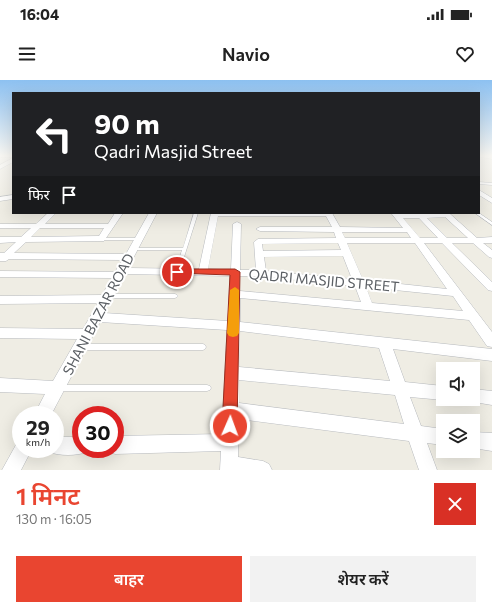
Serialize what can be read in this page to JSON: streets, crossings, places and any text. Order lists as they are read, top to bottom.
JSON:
{
  "streets": {
    "street": ["QADRI MASJID STREET", "SHANI BAZAR ROAD"]
  },
  "crossings": [
    ["QADRI MASJID STREET", "SHANI BAZAR ROAD"]
  ],
  "page": {
    "status": "16:04",
    "header": "Navio",
    "turn": ["90 m", "Qadri Masjid Street"],
    "then": "फिर",
    "speed": "29 km/h",
    "limit": "30",
    "heading": ["1 मिनट", "130 m · 16:05"],
    "buttons": ["बाहर", "शेयर करें"]
  }
}
